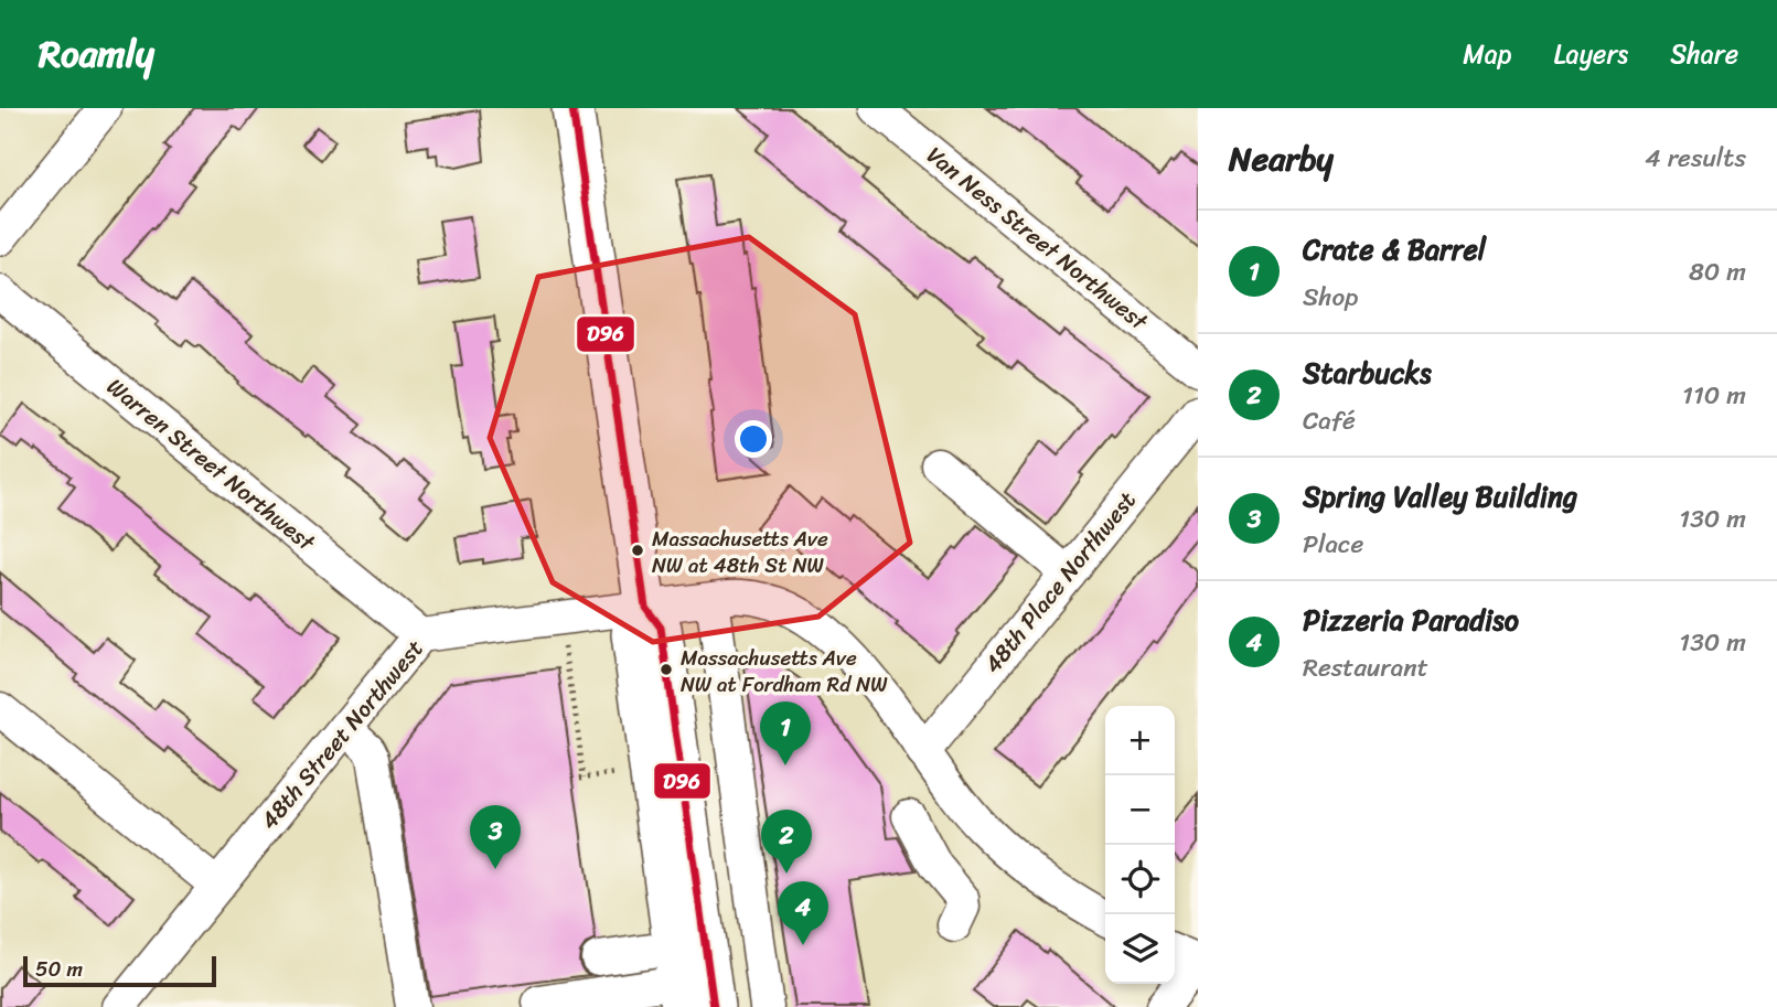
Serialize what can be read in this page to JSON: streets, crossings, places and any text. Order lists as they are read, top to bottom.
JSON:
{
  "streets": {
    "street": [
      "Van Ness Street Northwest",
      "Warren Street Northwest",
      "48th Place Northwest",
      "48th Street Northwest"
    ]
  },
  "crossings": [
    ["Warren Street Northwest", "48th Street Northwest"],
    ["48th Place Northwest", "48th Street Northwest"]
  ],
  "places": ["Massachusetts Ave NW at 48th St NW", "Massachusetts Ave NW at Fordham Rd NW"],
  "lines": ["transit line D96"],
  "scale_bar": "50 m",
  "page": {
    "header": "Roamly",
    "nav": ["Map", "Layers", "Share"],
    "heading": ["Nearby", "4 results"],
    "list": [
      {
        "mark": "1",
        "name": "Crate & Barrel",
        "note": "Shop",
        "value": "80 m"
      },
      {
        "mark": "2",
        "name": "Starbucks",
        "note": "Café",
        "value": "110 m"
      },
      {
        "mark": "3",
        "name": "Spring Valley Building",
        "note": "Place",
        "value": "130 m"
      },
      {
        "mark": "4",
        "name": "Pizzeria Paradiso",
        "note": "Restaurant",
        "value": "130 m"
      }
    ],
    "pins": [
      "1",
      "3",
      "2",
      "4"
    ],
    "map_buttons": ["+", "−"],
    "scale": "50 m"
  }
}
